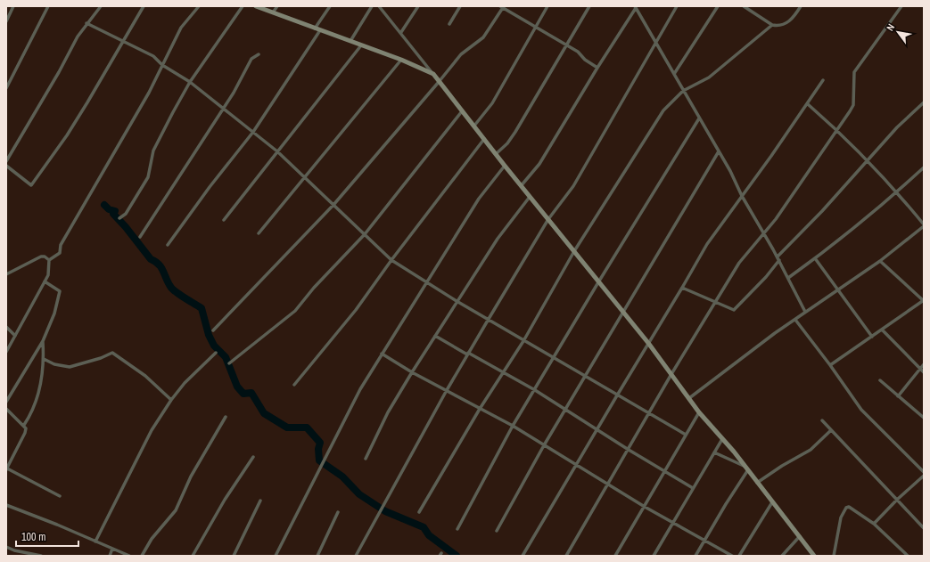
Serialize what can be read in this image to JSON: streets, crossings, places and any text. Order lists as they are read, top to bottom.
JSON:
{
  "scale_bar": "100 m",
  "north": "top left"
}
